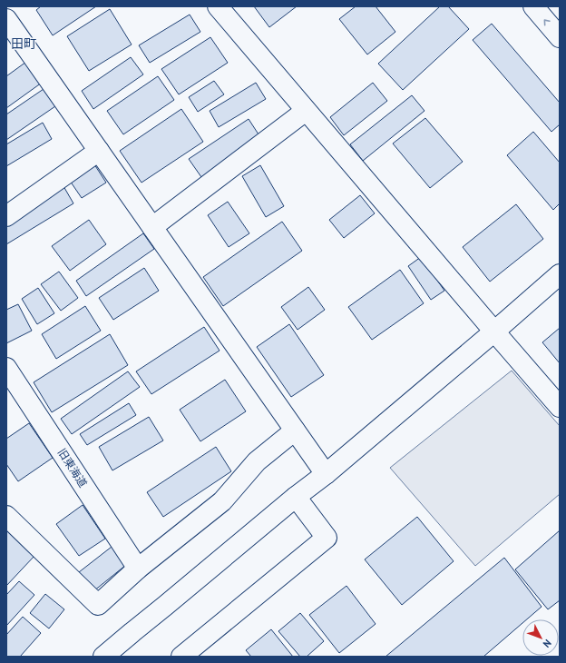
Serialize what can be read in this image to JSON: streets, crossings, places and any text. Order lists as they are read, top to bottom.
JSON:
{
  "streets": {
    "main road": ["旧東海道"]
  },
  "districts": ["田町"],
  "north": "bottom right"
}
